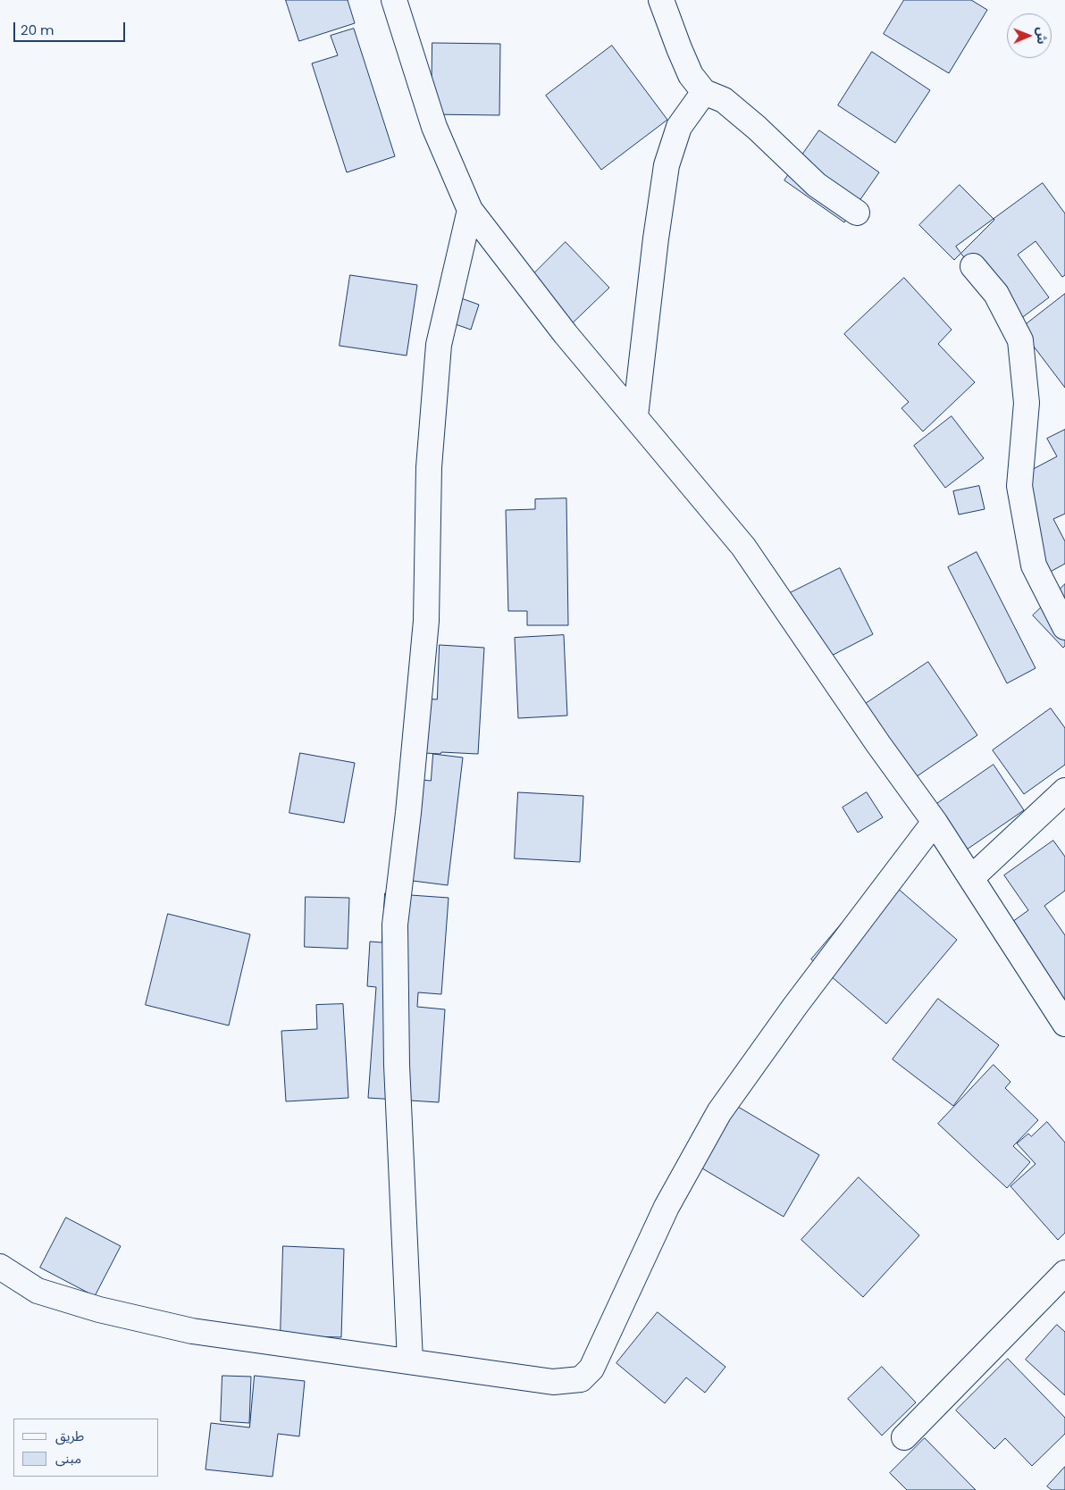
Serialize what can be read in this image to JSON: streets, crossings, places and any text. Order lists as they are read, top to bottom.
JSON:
{
  "legend": ["طريق", "مبنى"],
  "scale_bar": "20 m",
  "north": "right"
}
